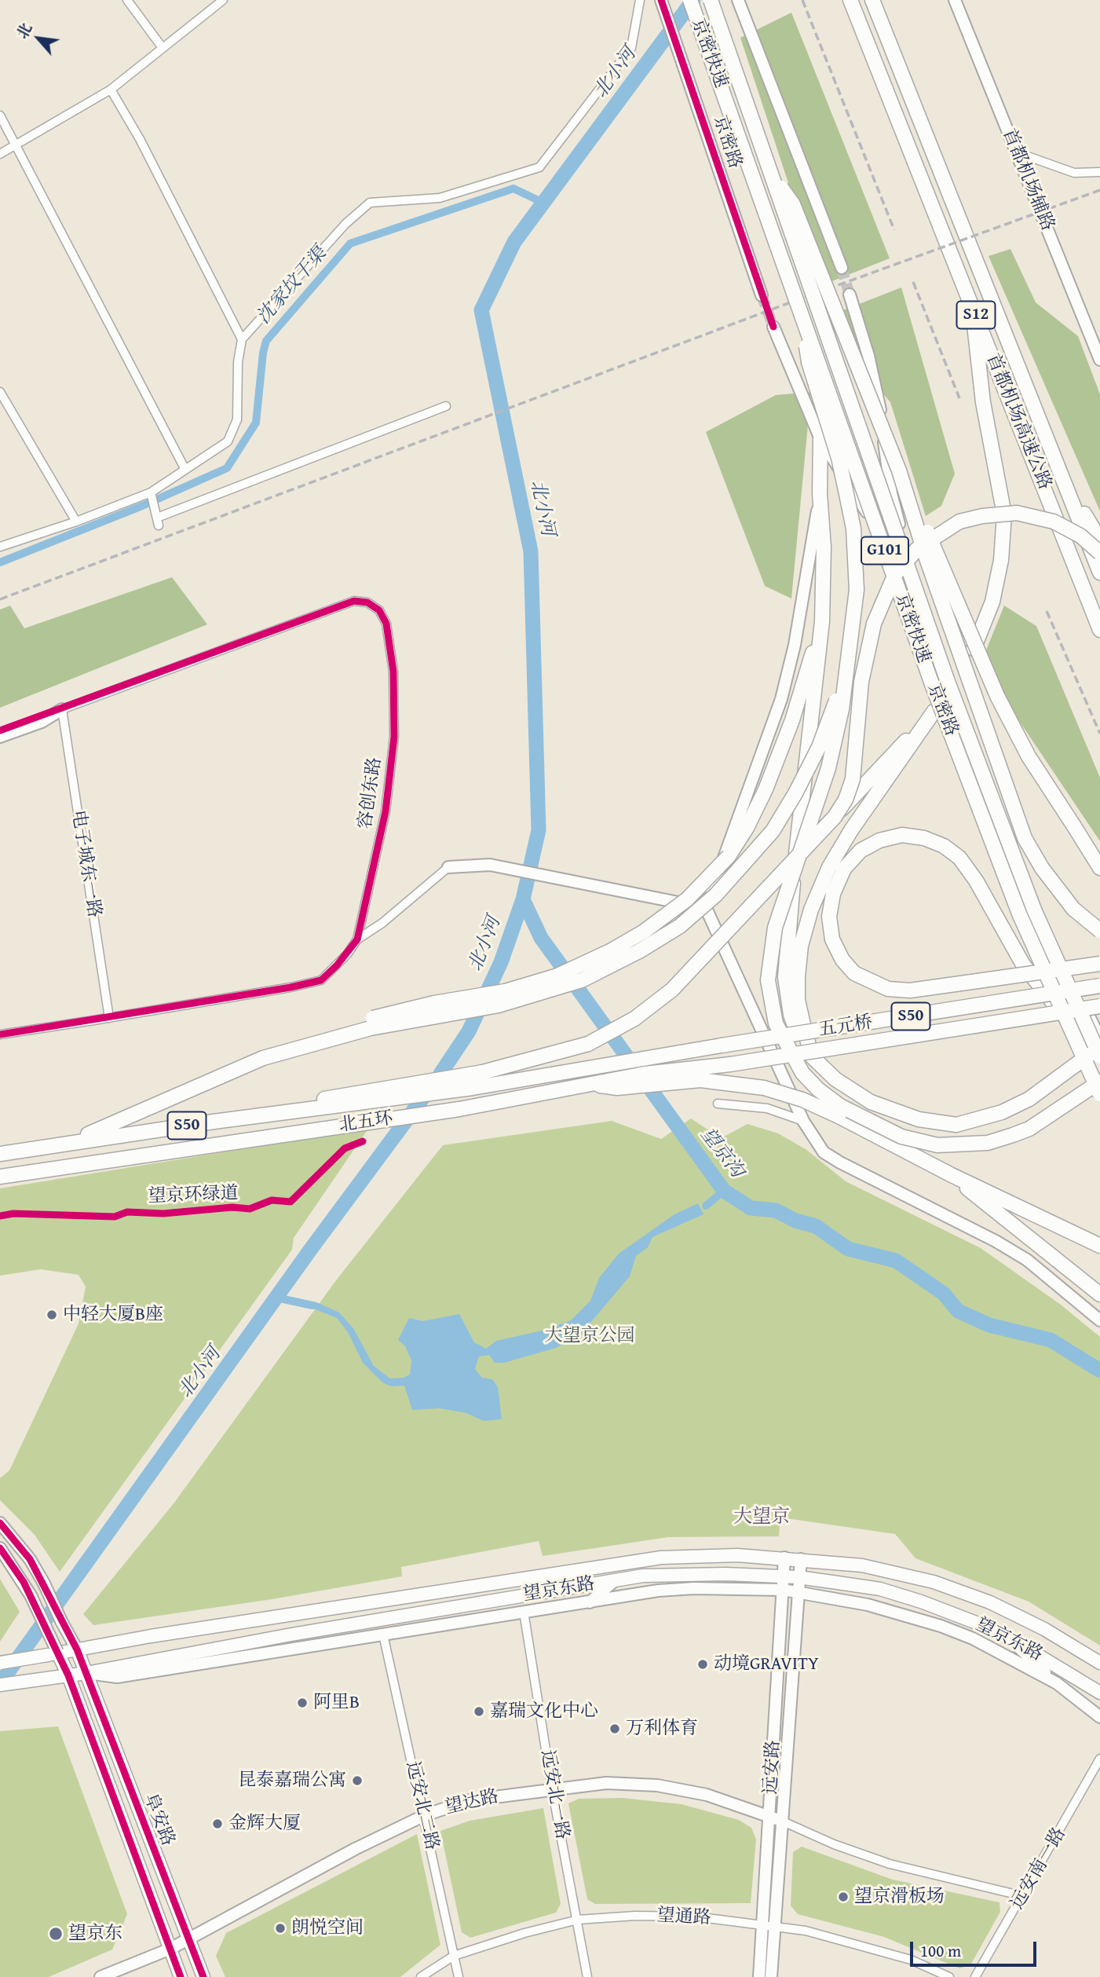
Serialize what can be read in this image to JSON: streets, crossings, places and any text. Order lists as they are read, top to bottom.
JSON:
{
  "streets": {
    "highway": [
      "京密快速",
      "S12",
      "首都机场高速公路",
      "G101",
      "S50",
      "五元桥",
      "北五环"
    ],
    "main road": ["望京东路", "阜安路"],
    "street": [
      "京密路",
      "首都机场辅路",
      "容创东路",
      "电子城东一路",
      "远安路",
      "远安北一路",
      "望达路",
      "远安北二路",
      "远安南一路",
      "望通路"
    ],
    "cycle path": ["望京环绿道"]
  },
  "crossings": [
    ["容创东路", "电子城东一路"],
    ["五元桥", "北五环"],
    ["望京东路", "远安路"],
    ["望京东路", "阜安路"],
    ["远安路", "望达路"],
    ["远安路", "望通路"],
    ["远安北一路", "望达路"],
    ["远安北一路", "望通路"],
    ["望达路", "远安北二路"],
    ["望达路", "阜安路"],
    ["远安北二路", "望通路"]
  ],
  "districts": ["大望京"],
  "water": ["北小河", "沈家坟干渠", "望京沟"],
  "parks": ["大望京公园"],
  "places": [
    "中轻大厦B座",
    "动境GRAVITY",
    "阿里B",
    "嘉瑞文化中心",
    "万利体育",
    "昆泰嘉瑞公寓",
    "金辉大厦",
    "望京滑板场",
    "朗悦空间",
    "望京东"
  ],
  "scale_bar": "100 m",
  "north": "top left"
}
